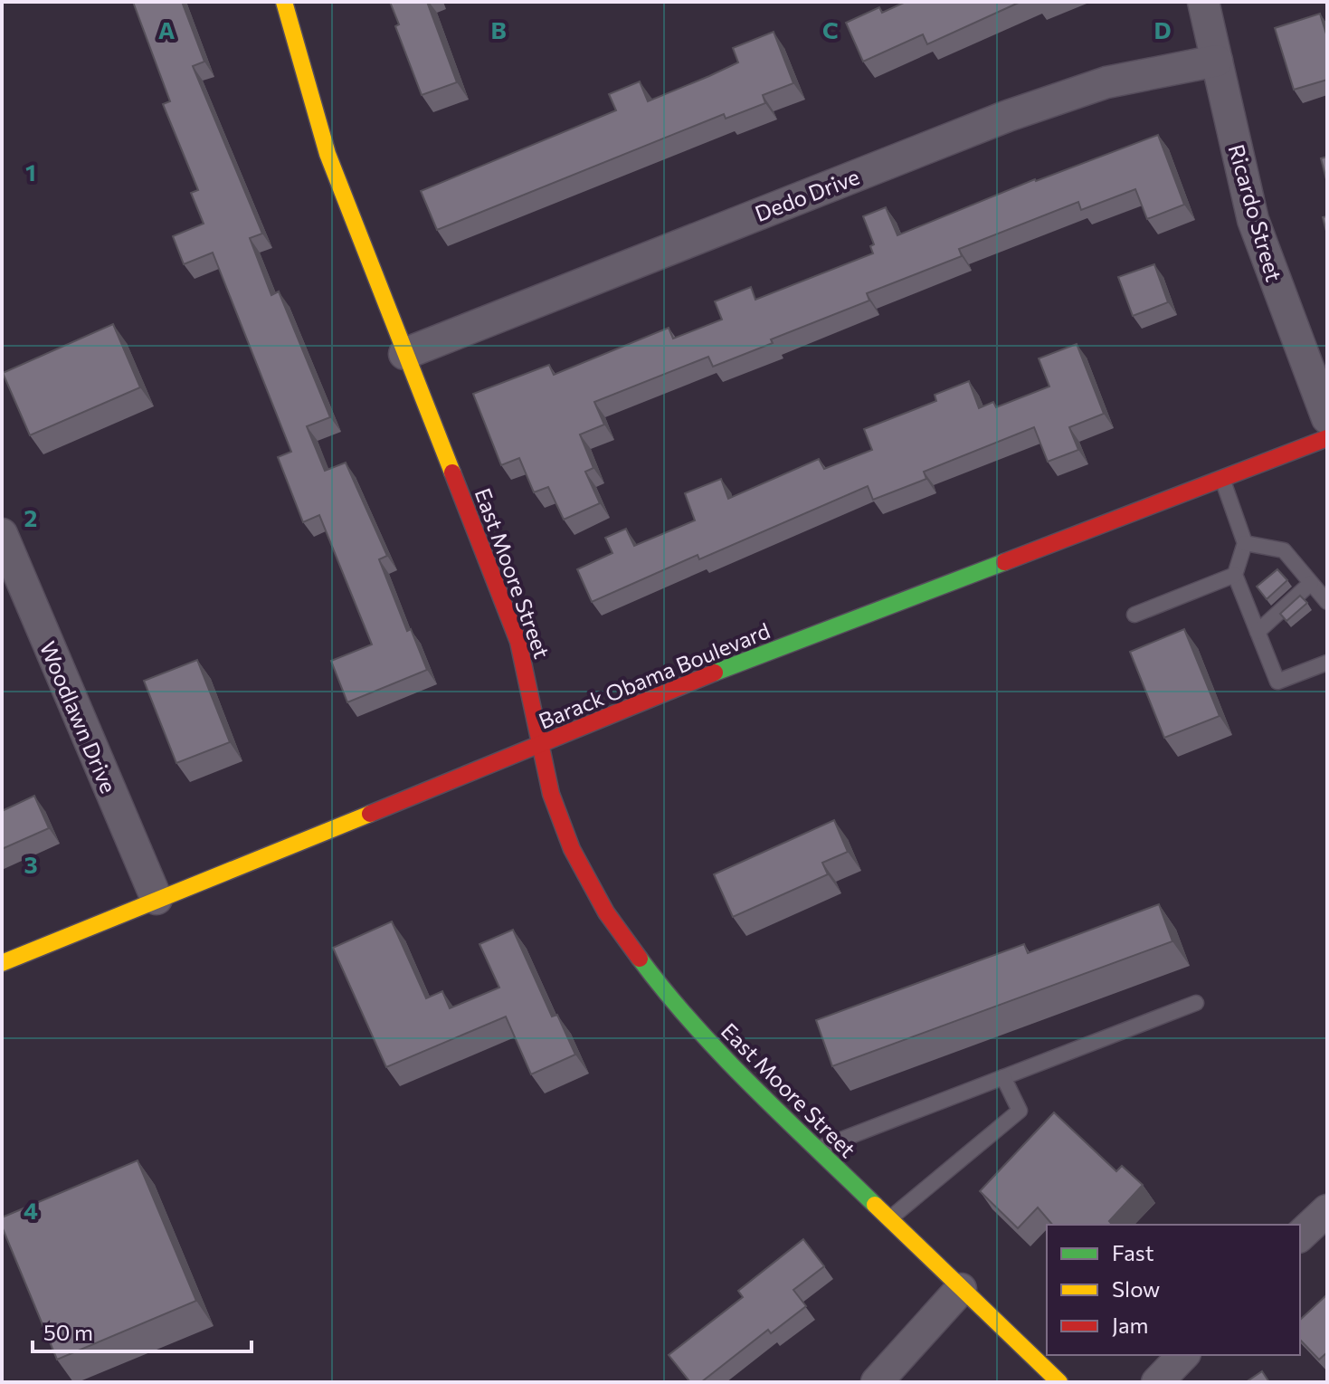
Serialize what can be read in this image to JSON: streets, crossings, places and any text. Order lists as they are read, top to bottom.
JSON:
{
  "streets": {
    "street": [
      "Dedo Drive",
      "Ricardo Street",
      "East Moore Street",
      "Barack Obama Boulevard",
      "Woodlawn Drive"
    ]
  },
  "crossings": [
    ["Dedo Drive", "Ricardo Street"],
    ["Dedo Drive", "East Moore Street"],
    ["East Moore Street", "Barack Obama Boulevard"],
    ["Barack Obama Boulevard", "Woodlawn Drive"]
  ],
  "legend": ["Fast", "Slow", "Jam"],
  "scale_bar": "50 m",
  "grid": {
    "columns": [
      "A",
      "B",
      "C",
      "D"
    ],
    "rows": [
      "1",
      "2",
      "3",
      "4"
    ]
  }
}
